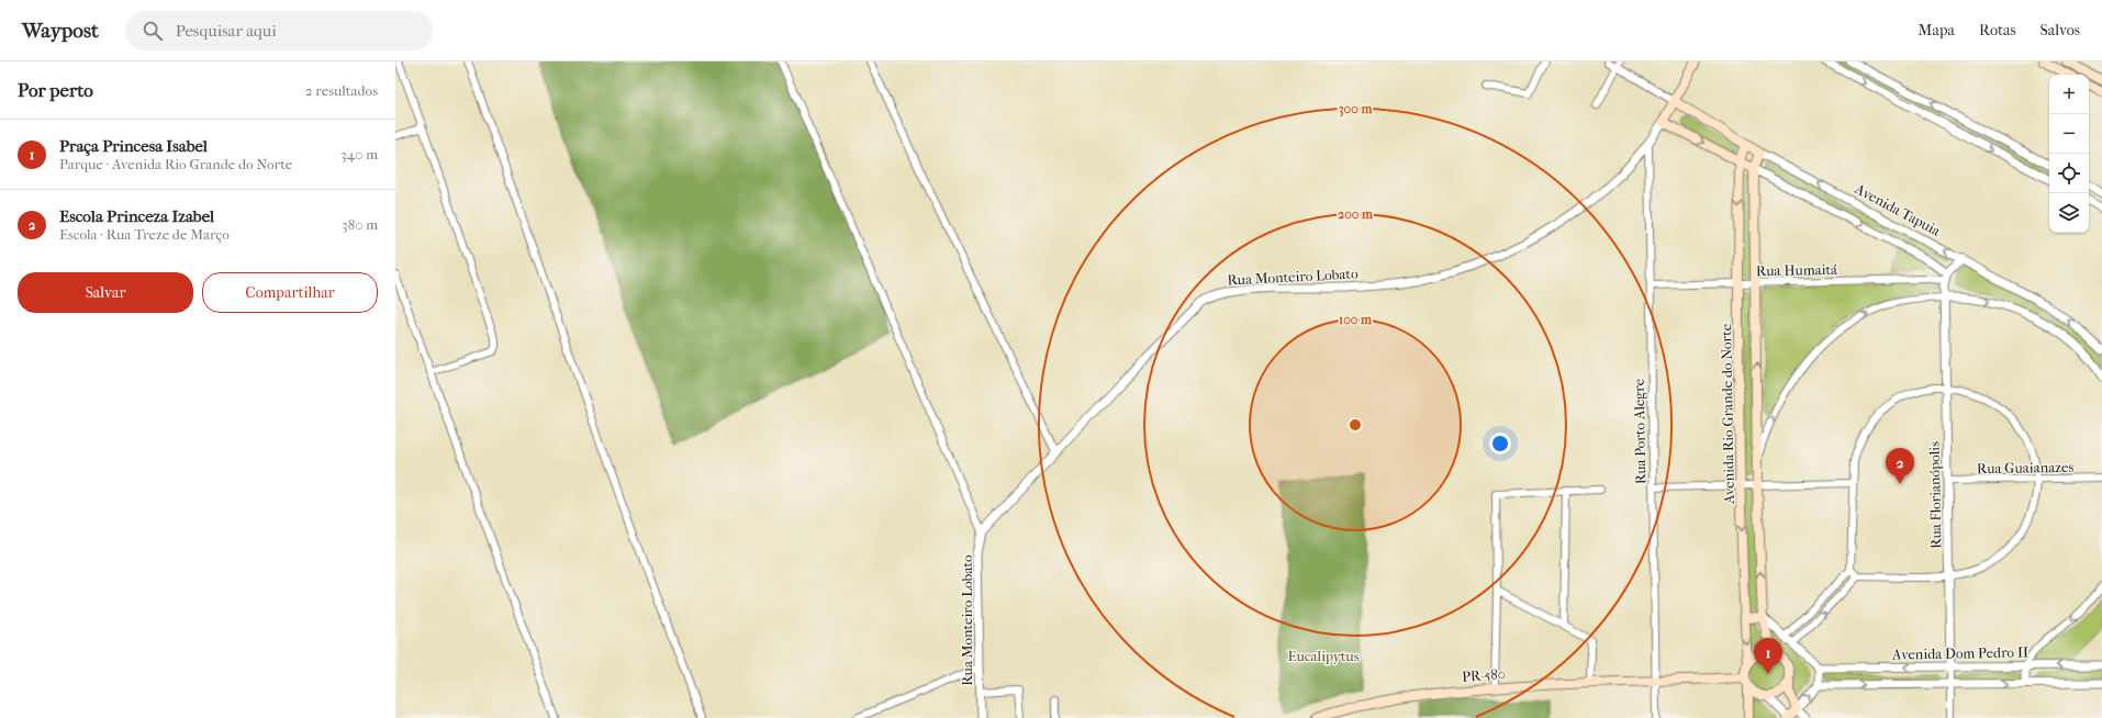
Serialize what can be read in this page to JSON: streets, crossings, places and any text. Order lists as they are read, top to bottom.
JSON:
{
  "streets": {
    "main road": [
      "Avenida Tapuia",
      "Rua Monteiro Lobato",
      "Avenida Rio Grande do Norte",
      "PR-580"
    ],
    "street": [
      "Rua Humaitá",
      "Rua Porto Alegre",
      "Rua Guaianazes",
      "Rua Florianópolis",
      "Avenida Dom Pedro II"
    ]
  },
  "crossings": [
    ["Avenida Tapuia", "Rua Humaitá"],
    ["Avenida Tapuia", "Rua Monteiro Lobato"],
    ["Avenida Tapuia", "Avenida Rio Grande do Norte"],
    ["Avenida Tapuia", "Rua Florianópolis"],
    ["Rua Humaitá", "Avenida Rio Grande do Norte"],
    ["Rua Humaitá", "Rua Porto Alegre"],
    ["Rua Humaitá", "Rua Florianópolis"],
    ["Rua Monteiro Lobato", "Rua Porto Alegre"],
    ["Avenida Rio Grande do Norte", "PR-580"],
    ["Rua Porto Alegre", "PR-580"],
    ["Rua Guaianazes", "Rua Florianópolis"],
    ["Rua Florianópolis", "Avenida Dom Pedro II"]
  ],
  "parks": ["Eucalipytus"],
  "page": {
    "header": "Waypost",
    "search": "Pesquisar aqui",
    "nav": ["Mapa", "Rotas", "Salvos"],
    "heading": ["Por perto", "2 resultados"],
    "map_buttons": ["+", "−"],
    "list": [
      {
        "mark": "1",
        "name": "Praça Princesa Isabel",
        "note": "Parque · Avenida Rio Grande do Norte",
        "value": "340 m"
      },
      {
        "mark": "2",
        "name": "Escola Princeza Izabel",
        "note": "Escola · Rua Treze de Março",
        "value": "380 m"
      }
    ],
    "buttons": ["Salvar", "Compartilhar"],
    "pins": ["2", "1"]
  },
  "rings": ["300 m", "200 m", "100 m"]
}
